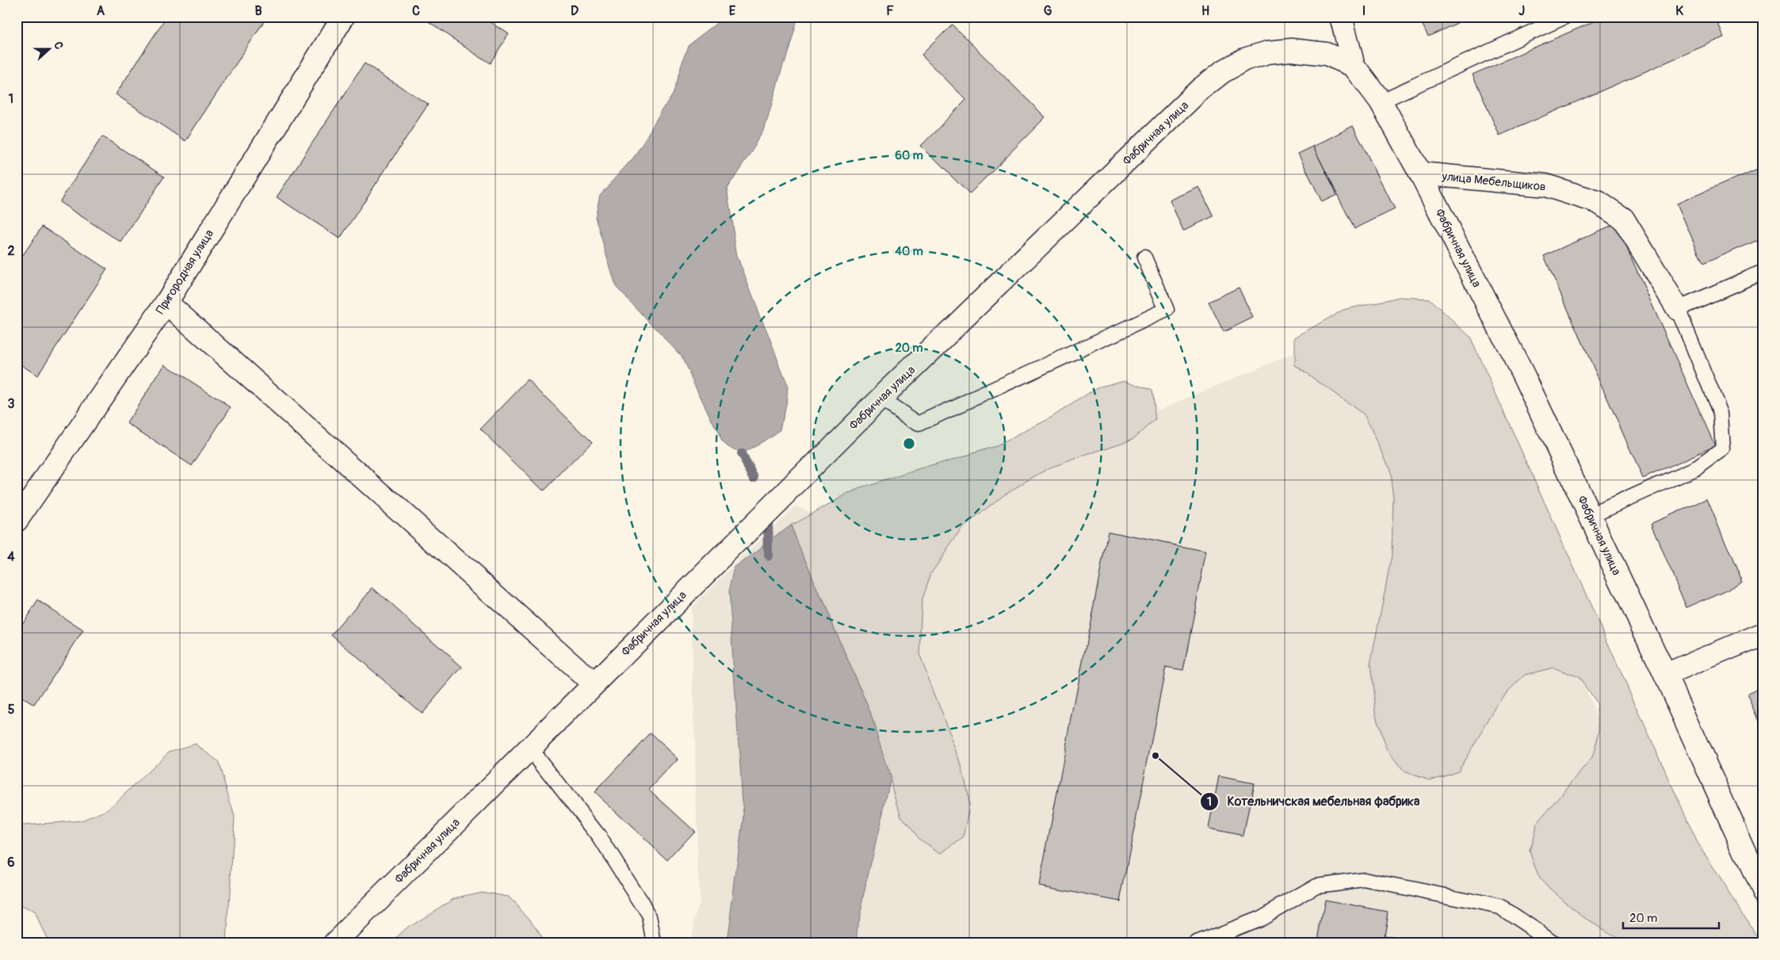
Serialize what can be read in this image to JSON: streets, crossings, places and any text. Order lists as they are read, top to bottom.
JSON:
{
  "streets": {
    "street": ["Фабричная улица", "улица Мебельщиков", "Пригородная улица"]
  },
  "crossings": [
    ["Фабричная улица", "улица Мебельщиков"]
  ],
  "places": ["Котельничская мебельная фабрика"],
  "scale_bar": "20 m",
  "north": "right",
  "grid": {
    "columns": [
      "A",
      "B",
      "C",
      "D",
      "E",
      "F",
      "G",
      "H",
      "I",
      "J",
      "K"
    ],
    "rows": [
      "1",
      "2",
      "3",
      "4",
      "5",
      "6"
    ]
  },
  "rings": ["60 m", "40 m", "20 m"]
}
